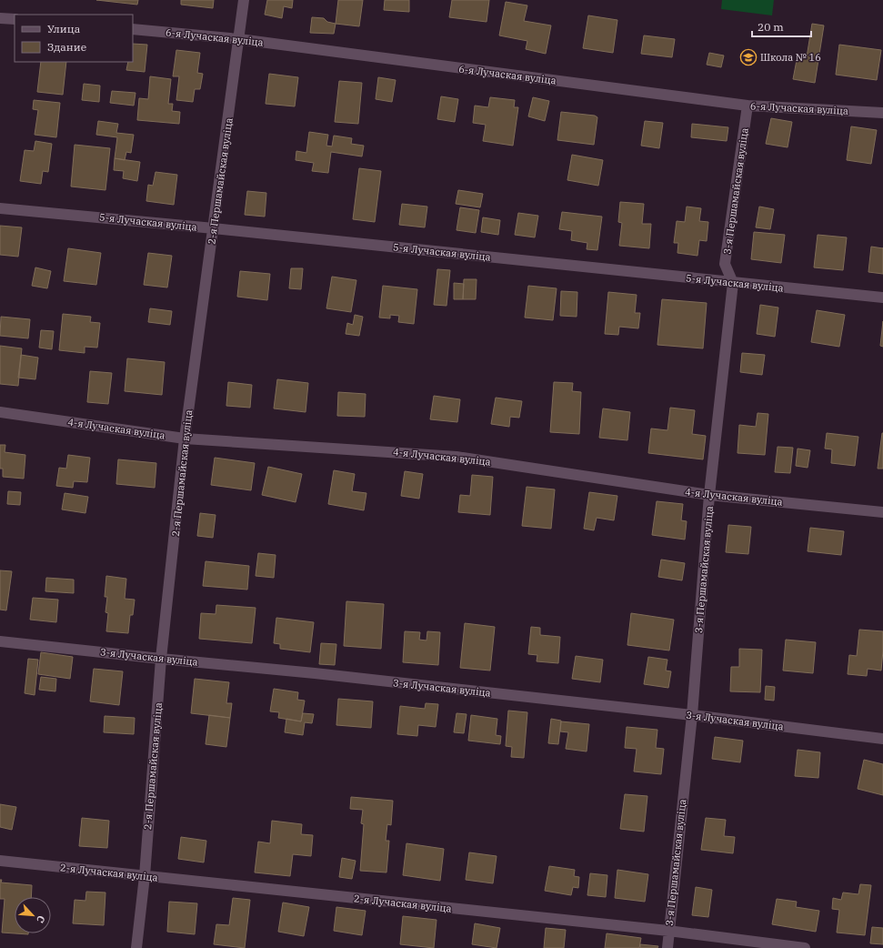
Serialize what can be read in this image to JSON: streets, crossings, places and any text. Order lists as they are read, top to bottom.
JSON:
{
  "streets": {
    "street": [
      "6-я Лучаская вуліца",
      "2-я Першамайская вуліца",
      "3-я Першамайская вуліца",
      "5-я Лучаская вуліца",
      "4-я Лучаская вуліца",
      "3-я Лучаская вуліца",
      "2-я Лучаская вуліца"
    ]
  },
  "crossings": [
    ["6-я Лучаская вуліца", "2-я Першамайская вуліца"],
    ["6-я Лучаская вуліца", "3-я Першамайская вуліца"],
    ["2-я Першамайская вуліца", "5-я Лучаская вуліца"],
    ["2-я Першамайская вуліца", "4-я Лучаская вуліца"],
    ["2-я Першамайская вуліца", "3-я Лучаская вуліца"],
    ["2-я Першамайская вуліца", "2-я Лучаская вуліца"],
    ["3-я Першамайская вуліца", "5-я Лучаская вуліца"],
    ["3-я Першамайская вуліца", "4-я Лучаская вуліца"],
    ["3-я Першамайская вуліца", "3-я Лучаская вуліца"],
    ["3-я Першамайская вуліца", "2-я Лучаская вуліца"]
  ],
  "places": {
    "school or university": ["Школа № 16"]
  },
  "legend": ["Улица", "Здание"],
  "scale_bar": "20 m",
  "north": "bottom right"
}
